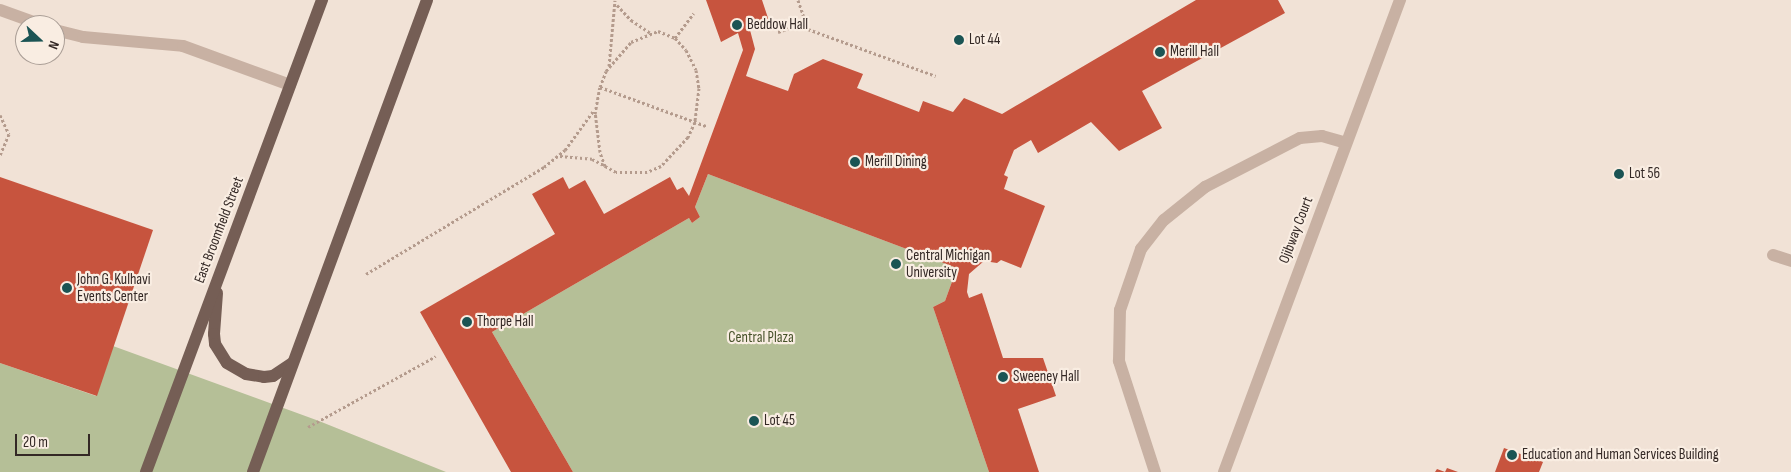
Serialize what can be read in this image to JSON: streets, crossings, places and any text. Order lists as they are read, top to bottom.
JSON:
{
  "streets": {
    "main road": ["East Broomfield Street"],
    "street": ["Ojibway Court"]
  },
  "parks": ["Central Plaza"],
  "places": [
    "Beddow Hall",
    "Lot 44",
    "Merill Hall",
    "Merill Dining",
    "Lot 56",
    "Central Michigan University",
    "John G. Kulhavi Events Center",
    "Thorpe Hall",
    "Sweeney Hall",
    "Lot 45",
    "Education and Human Services Building"
  ],
  "scale_bar": "20 m",
  "north": "right"
}
